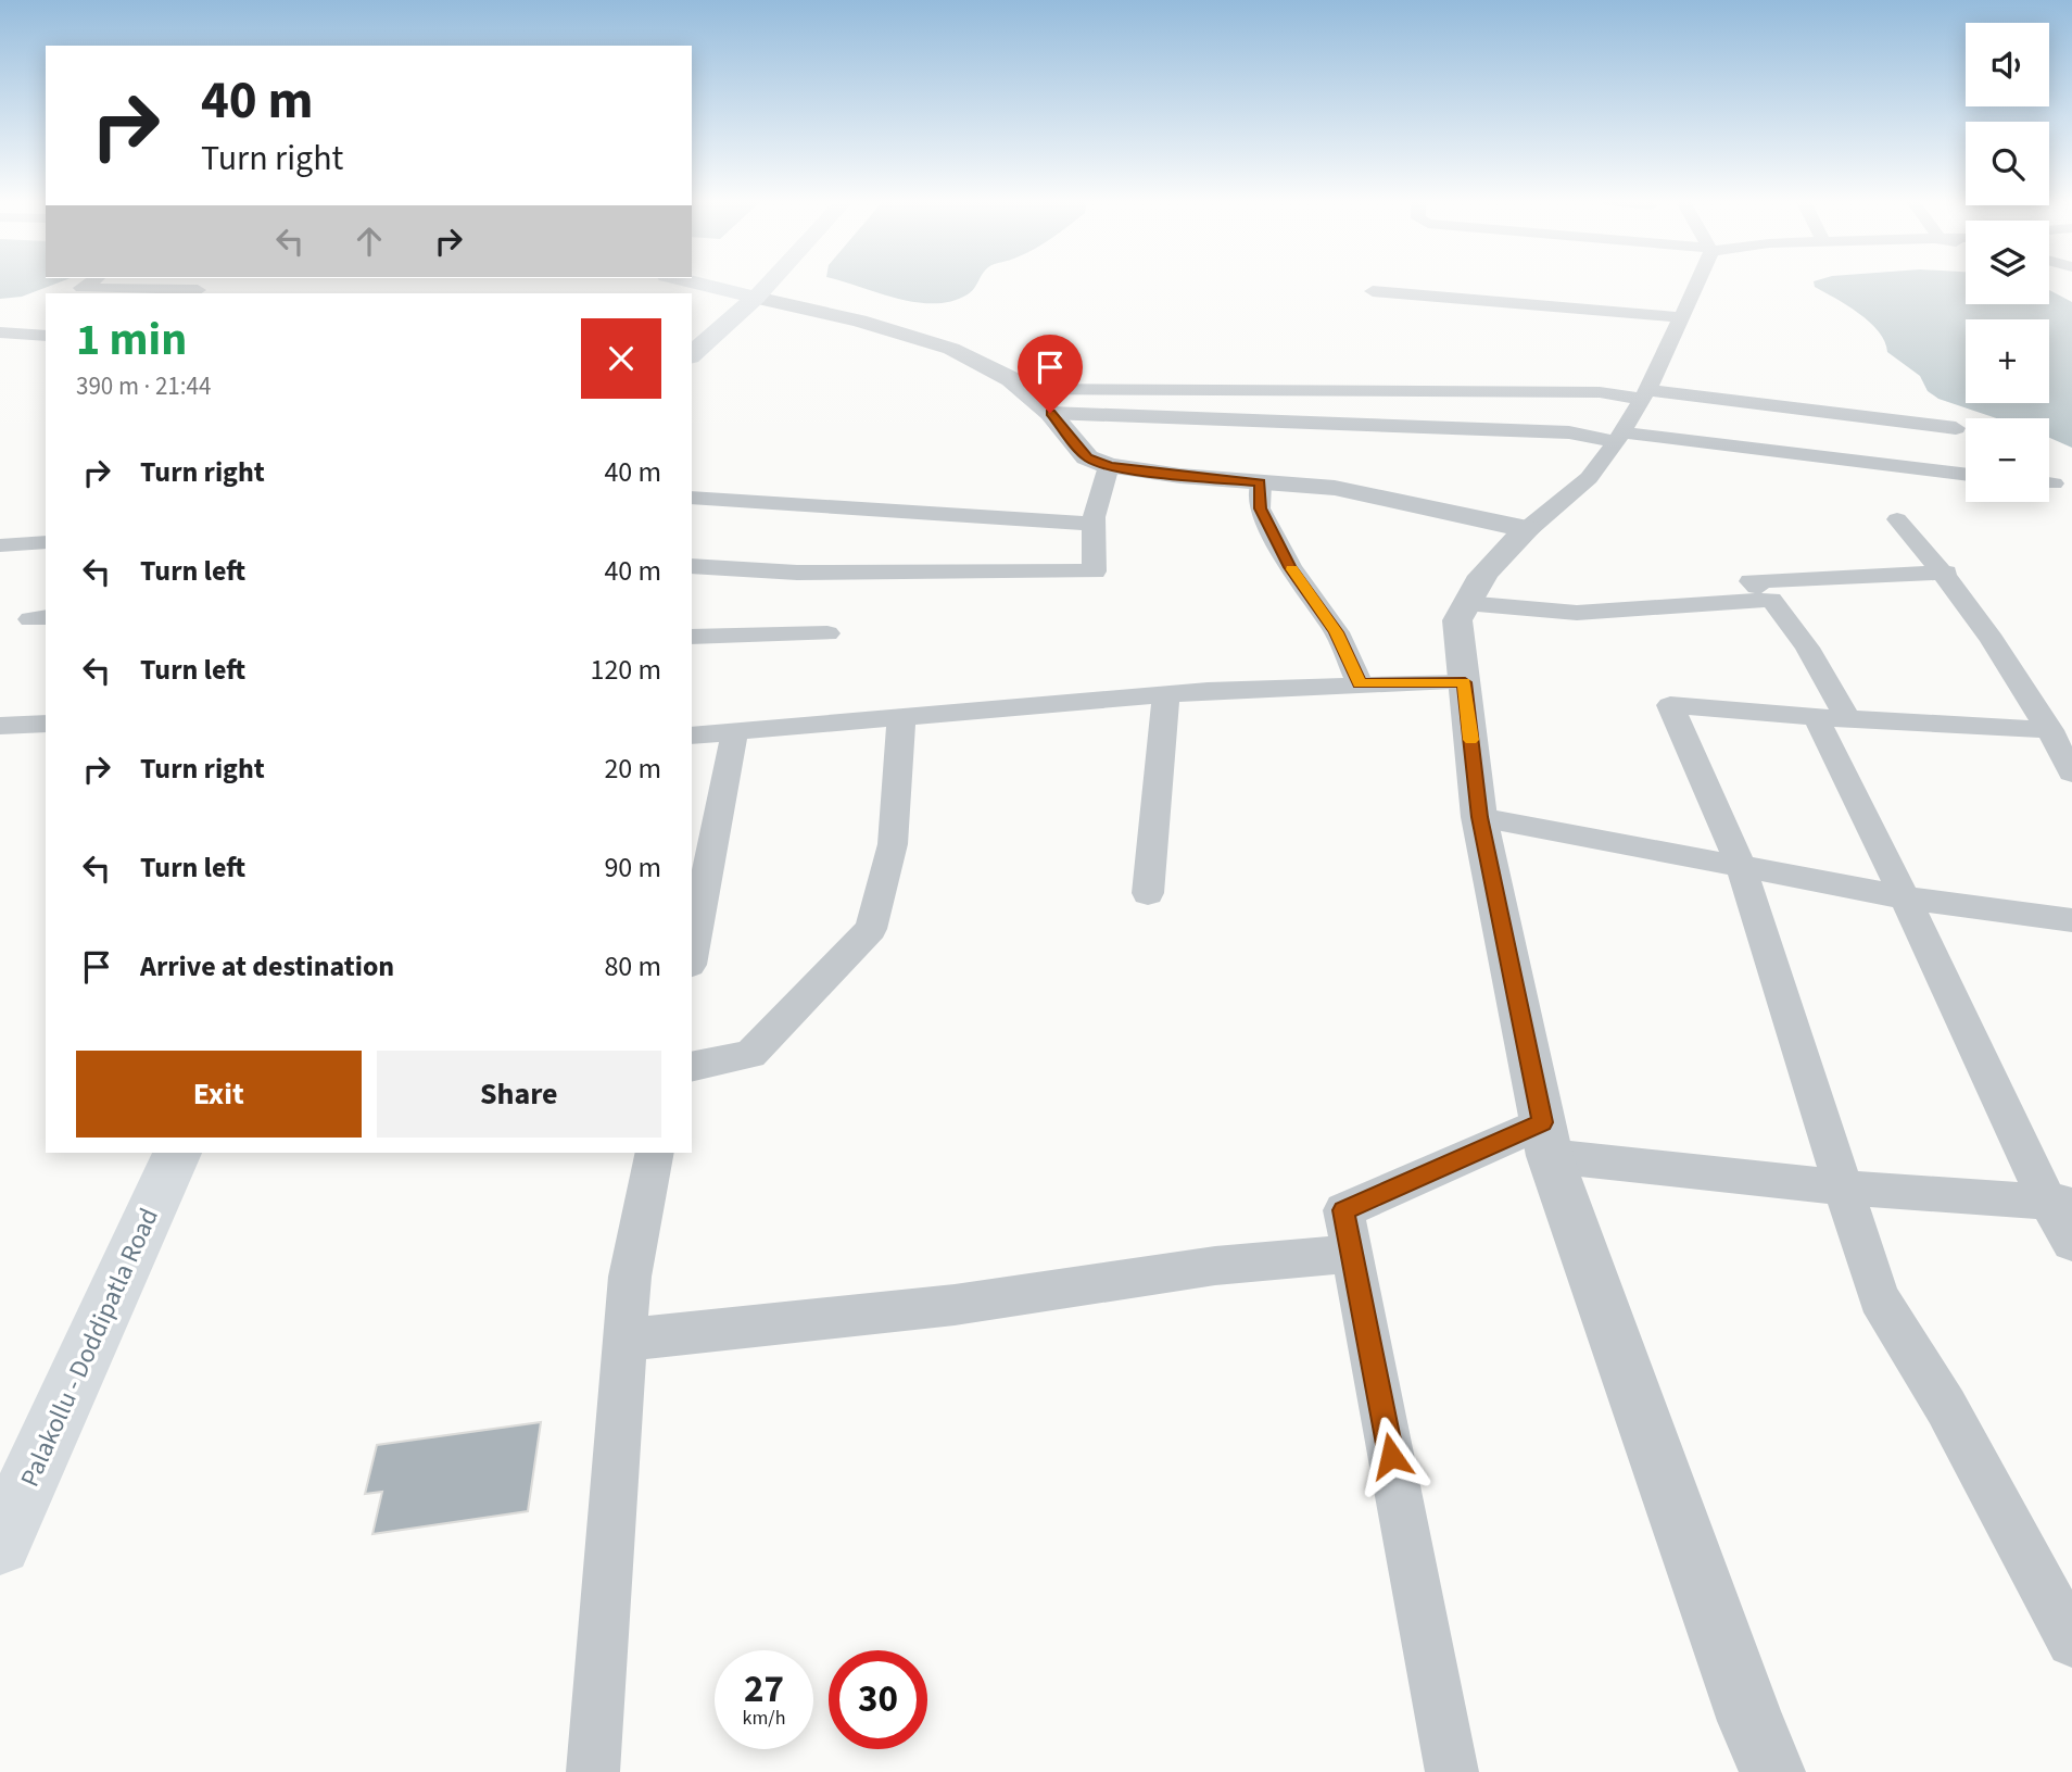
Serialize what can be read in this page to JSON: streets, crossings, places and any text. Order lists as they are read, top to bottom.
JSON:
{
  "streets": {
    "main road": ["Palakollu - Doddipatla Road"]
  },
  "page": {
    "map_buttons": ["+", "−"],
    "turn": ["40 m", "Turn right"],
    "heading": ["1 min", "390 m · 21:44"],
    "list": [
      {
        "name": "Turn right",
        "value": "40 m"
      },
      {
        "name": "Turn left",
        "value": "40 m"
      },
      {
        "name": "Turn left",
        "value": "120 m"
      },
      {
        "name": "Turn right",
        "value": "20 m"
      },
      {
        "name": "Turn left",
        "value": "90 m"
      },
      {
        "name": "Arrive at destination",
        "value": "80 m"
      }
    ],
    "buttons": ["Exit", "Share"],
    "speed": "27 km/h",
    "limit": "30"
  }
}
